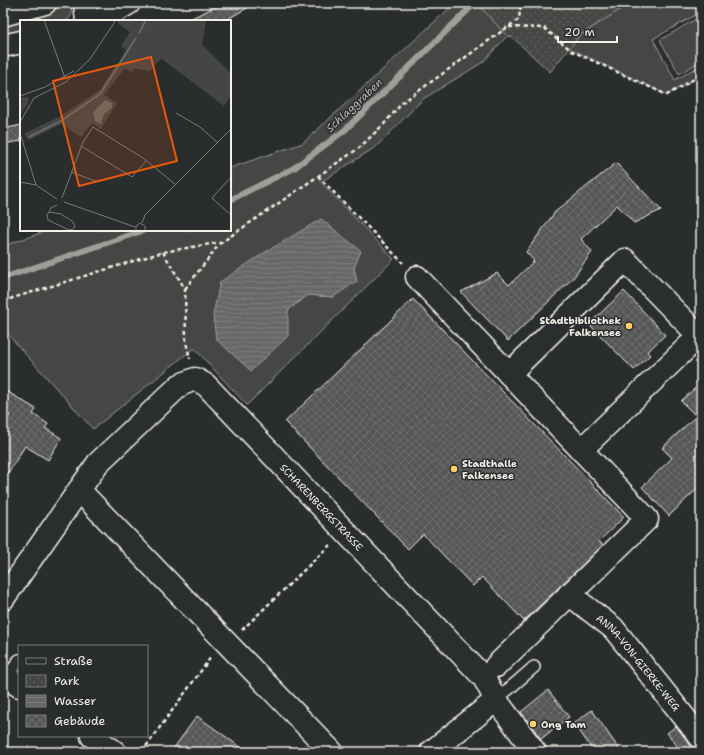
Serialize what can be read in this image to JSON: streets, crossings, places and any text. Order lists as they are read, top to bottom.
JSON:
{
  "streets": {
    "street": ["SCHARENBERGSTRASSE", "ANNA-VON-GIERKE-WEG"]
  },
  "water": ["Schlaggraben"],
  "places": ["Stadtbibliothek Falkensee", "Stadthalle Falkensee", "Ong Tam"],
  "legend": [
    "Straße",
    "Park",
    "Wasser",
    "Gebäude"
  ],
  "scale_bar": "20 m"
}
